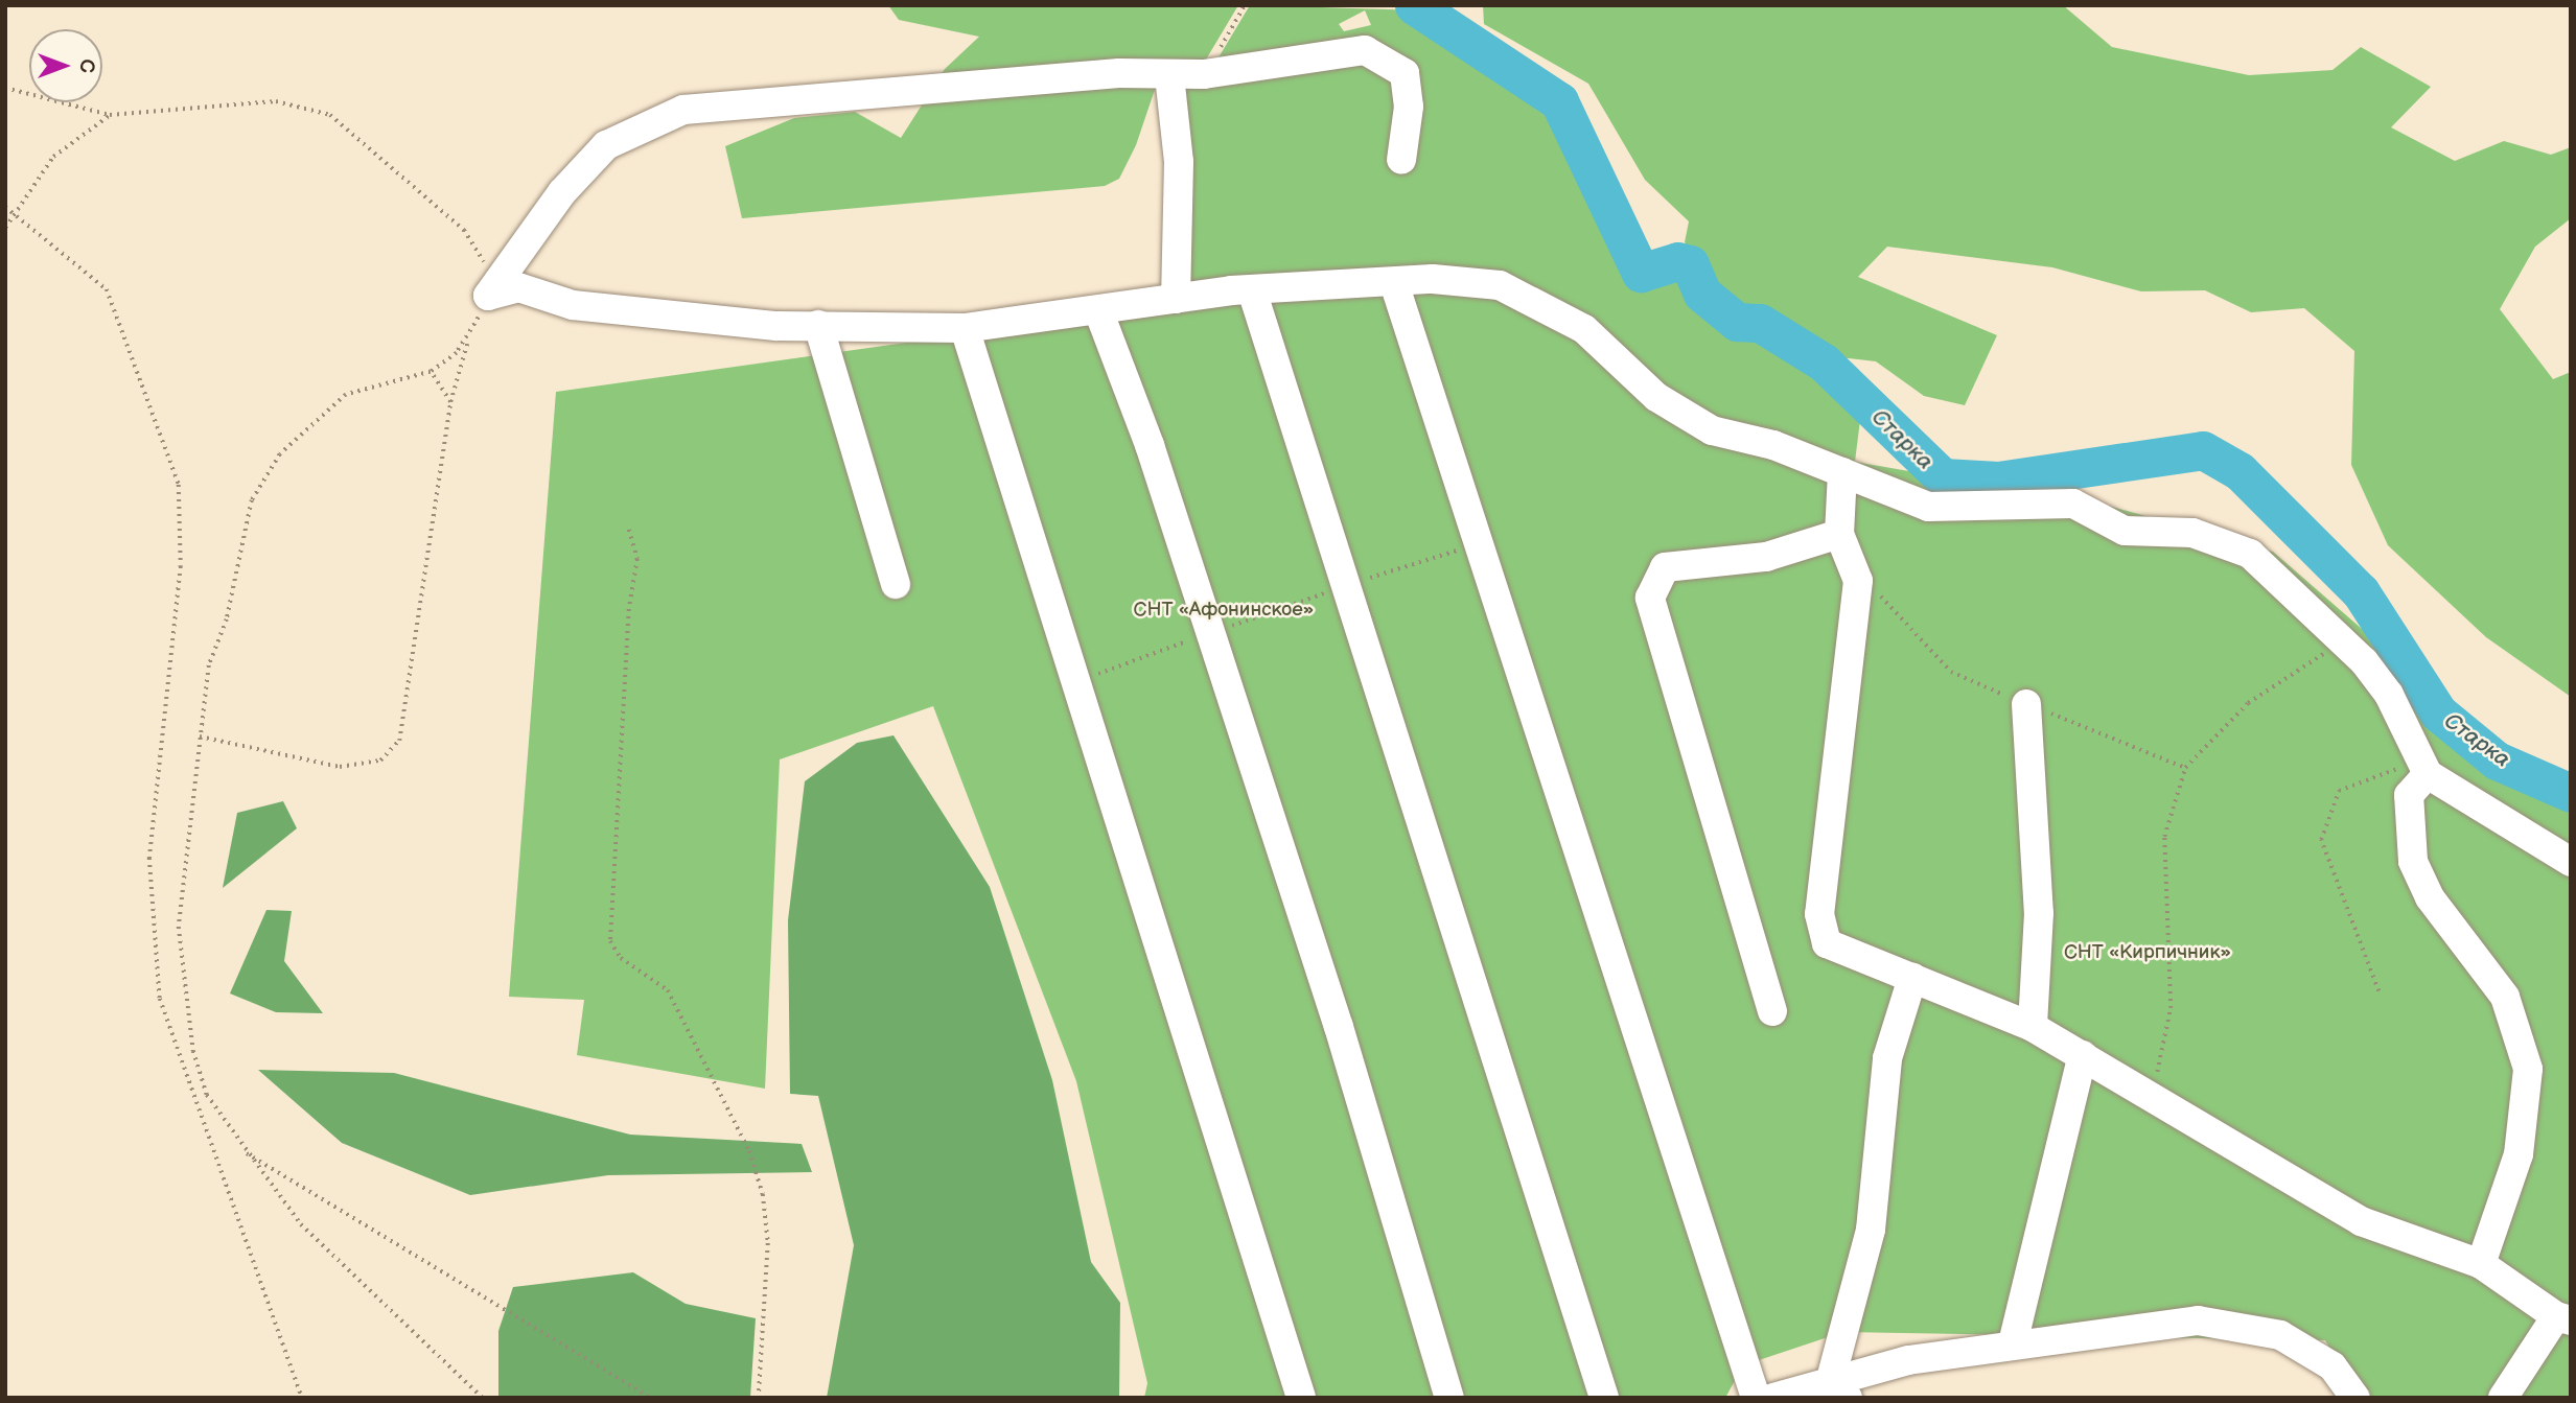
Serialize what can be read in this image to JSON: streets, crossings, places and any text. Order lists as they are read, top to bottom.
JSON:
{
  "water": ["Старка"],
  "parks": ["СНТ «Афонинское»", "СНТ «Кирпичник»"],
  "north": "right"
}
